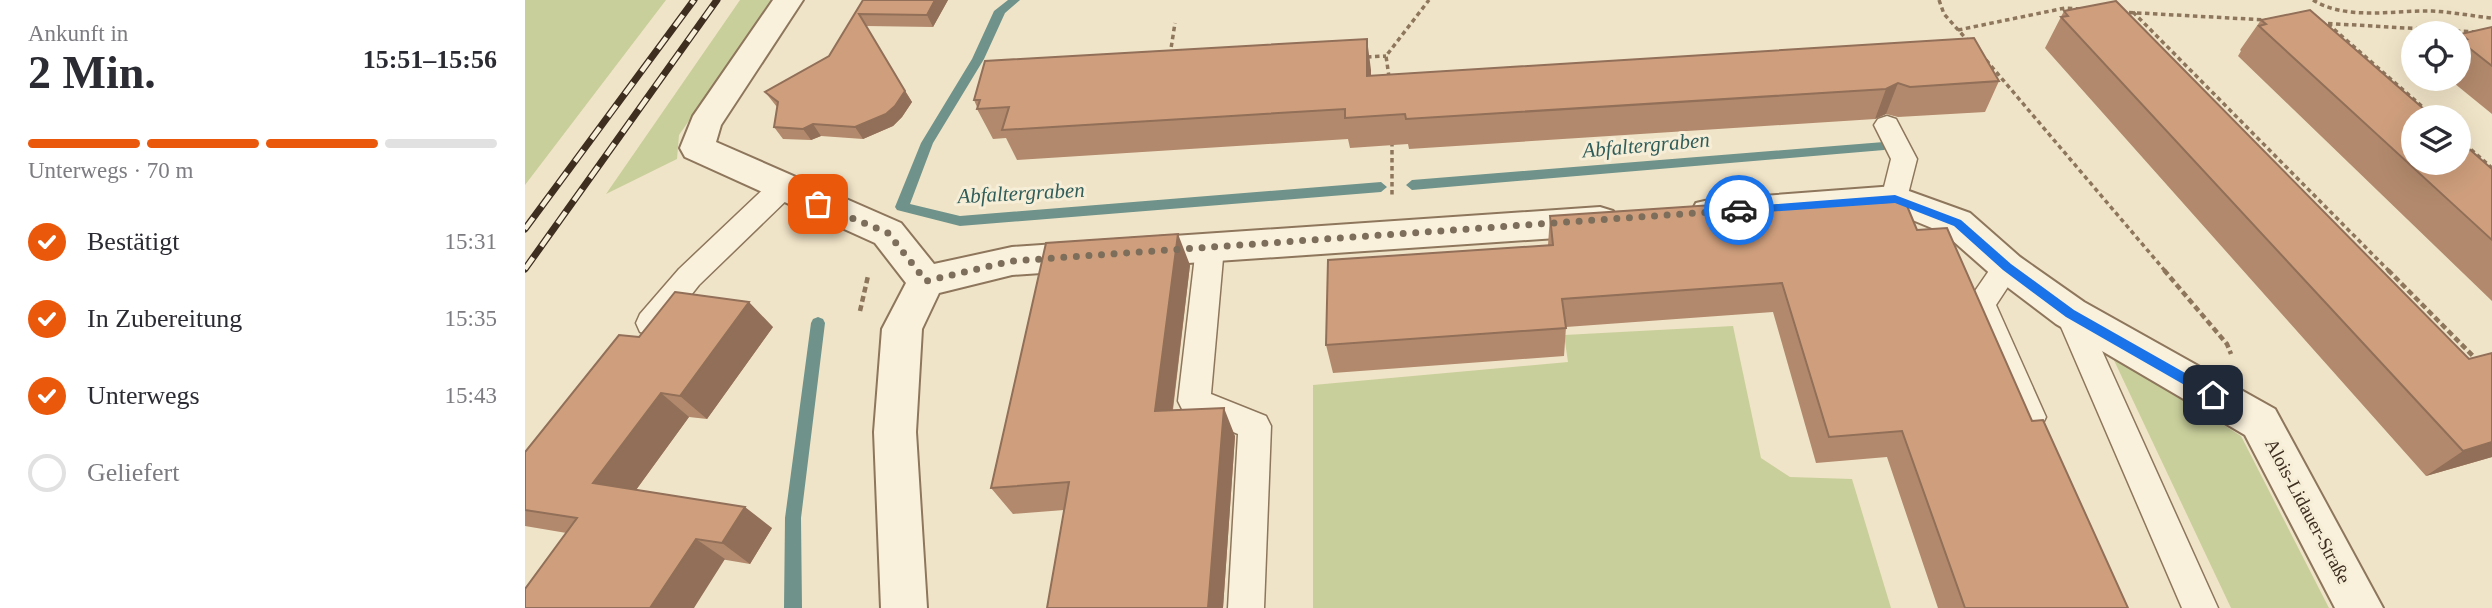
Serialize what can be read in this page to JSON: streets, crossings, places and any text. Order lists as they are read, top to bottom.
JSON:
{
  "streets": {
    "street": ["Alois-Lidauer-Straße"]
  },
  "water": ["Abfaltergraben"],
  "page": {
    "heading": ["2 Min.", "Ankunft in", "15:51–15:56"],
    "bar": "Unterwegs · 70 m",
    "list": [
      ["Bestätigt", "15:31"],
      ["In Zubereitung", "15:35"],
      ["Unterwegs", "15:43"],
      "Geliefert"
    ]
  }
}
